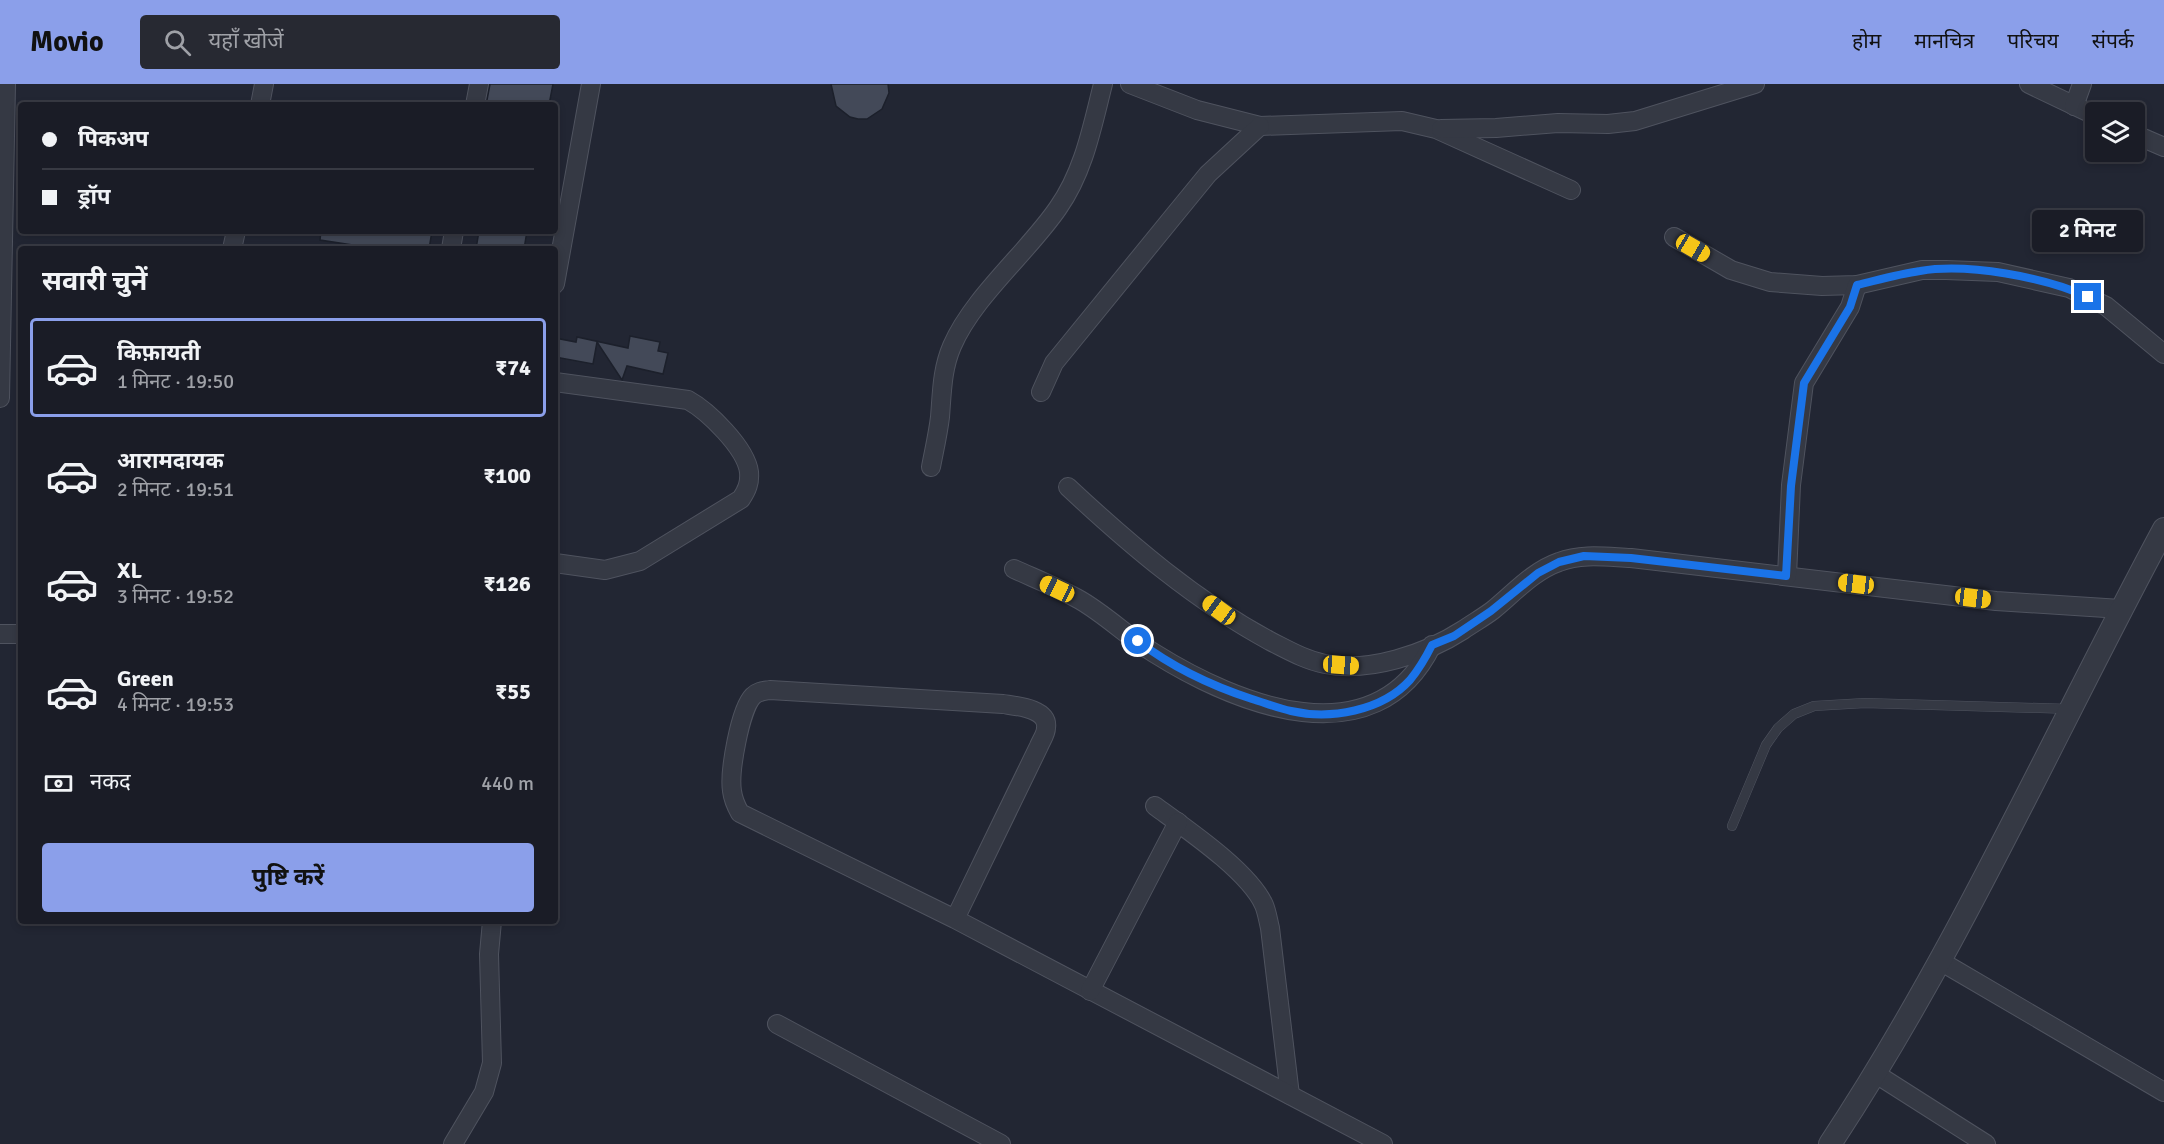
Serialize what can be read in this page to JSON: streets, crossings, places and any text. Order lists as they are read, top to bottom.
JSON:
{
  "page": {
    "header": "Movio",
    "search": "यहाँ खोजें",
    "nav": [
      "होम",
      "मानचित्र",
      "परिचय",
      "संपर्क"
    ],
    "banner": ["पिकअप", "ड्रॉप"],
    "bubble": "2 मिनट",
    "heading": "सवारी चुनें",
    "list": [
      {
        "name": "किफ़ायती",
        "note": "1 मिनट · 19:50",
        "value": "₹74"
      },
      {
        "name": "आरामदायक",
        "note": "2 मिनट · 19:51",
        "value": "₹100"
      },
      {
        "name": "XL",
        "note": "3 मिनट · 19:52",
        "value": "₹126"
      },
      {
        "name": "Green",
        "note": "4 मिनट · 19:53",
        "value": "₹55"
      }
    ],
    "pay": ["नकद", "440 m"],
    "buttons": "पुष्टि करें"
  }
}
